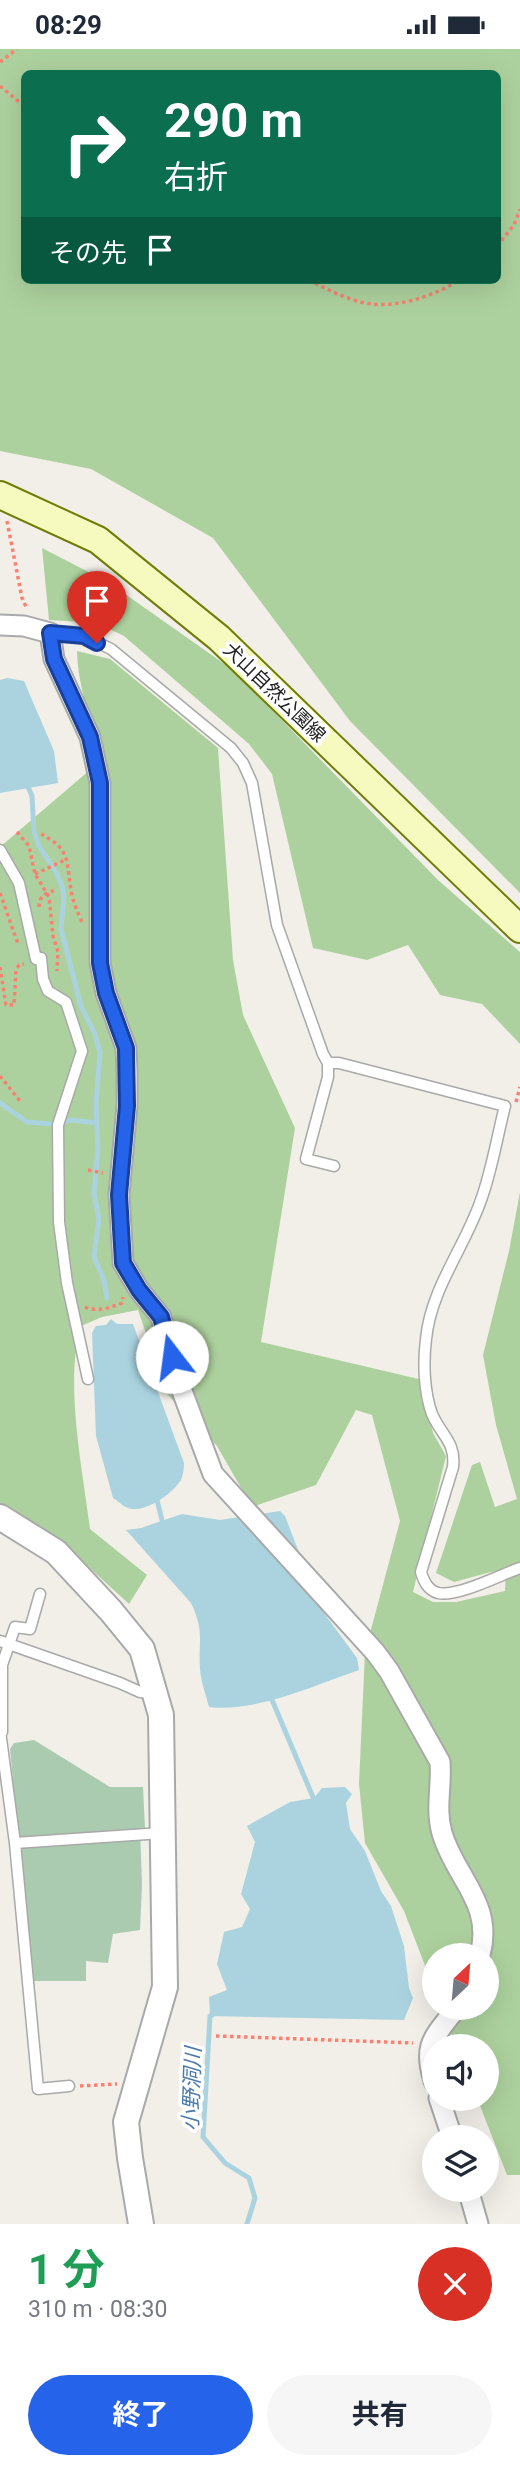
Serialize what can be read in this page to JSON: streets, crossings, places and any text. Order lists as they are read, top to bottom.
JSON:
{
  "streets": {
    "main road": ["犬山自然公園線"]
  },
  "water": ["小野洞川"],
  "north": "top right",
  "page": {
    "status": "08:29",
    "turn": ["290 m", "右折"],
    "then": "その先",
    "heading": ["1 分", "310 m · 08:30"],
    "buttons": ["終了", "共有"]
  }
}
